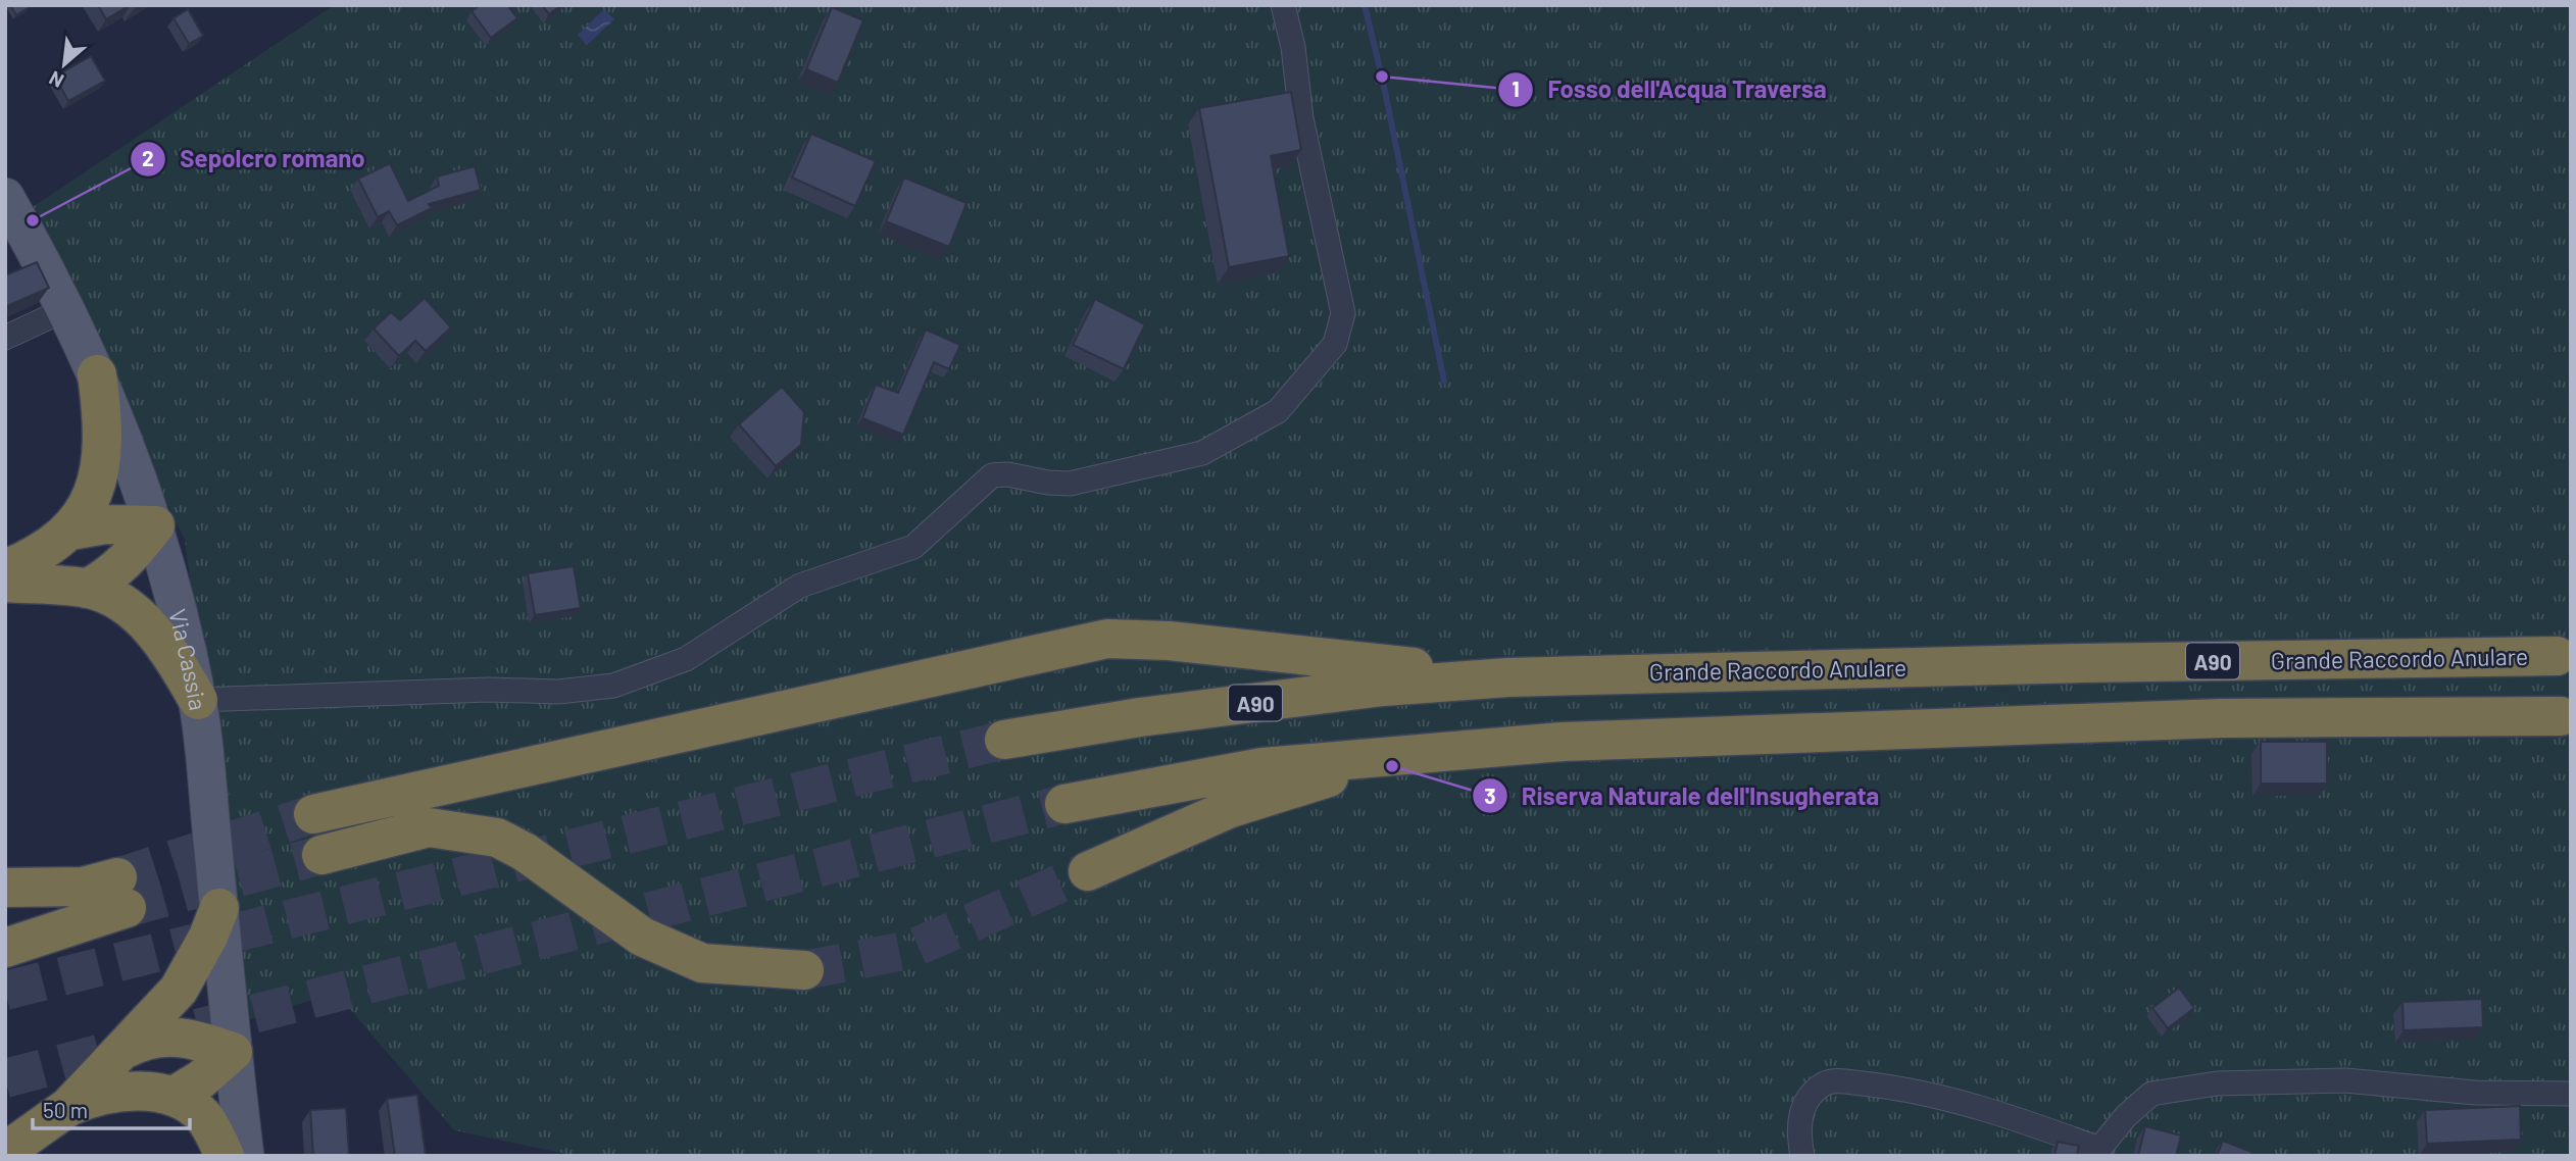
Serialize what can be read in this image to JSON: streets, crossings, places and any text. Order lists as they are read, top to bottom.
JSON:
{
  "streets": {
    "highway": ["Grande Raccordo Anulare", "A90"],
    "main road": ["Via Cassia"]
  },
  "places": ["Fosso dell'Acqua Traversa", "Sepolcro romano", "Riserva Naturale dell'Insugherata"],
  "scale_bar": "50 m",
  "north": "bottom left"
}
